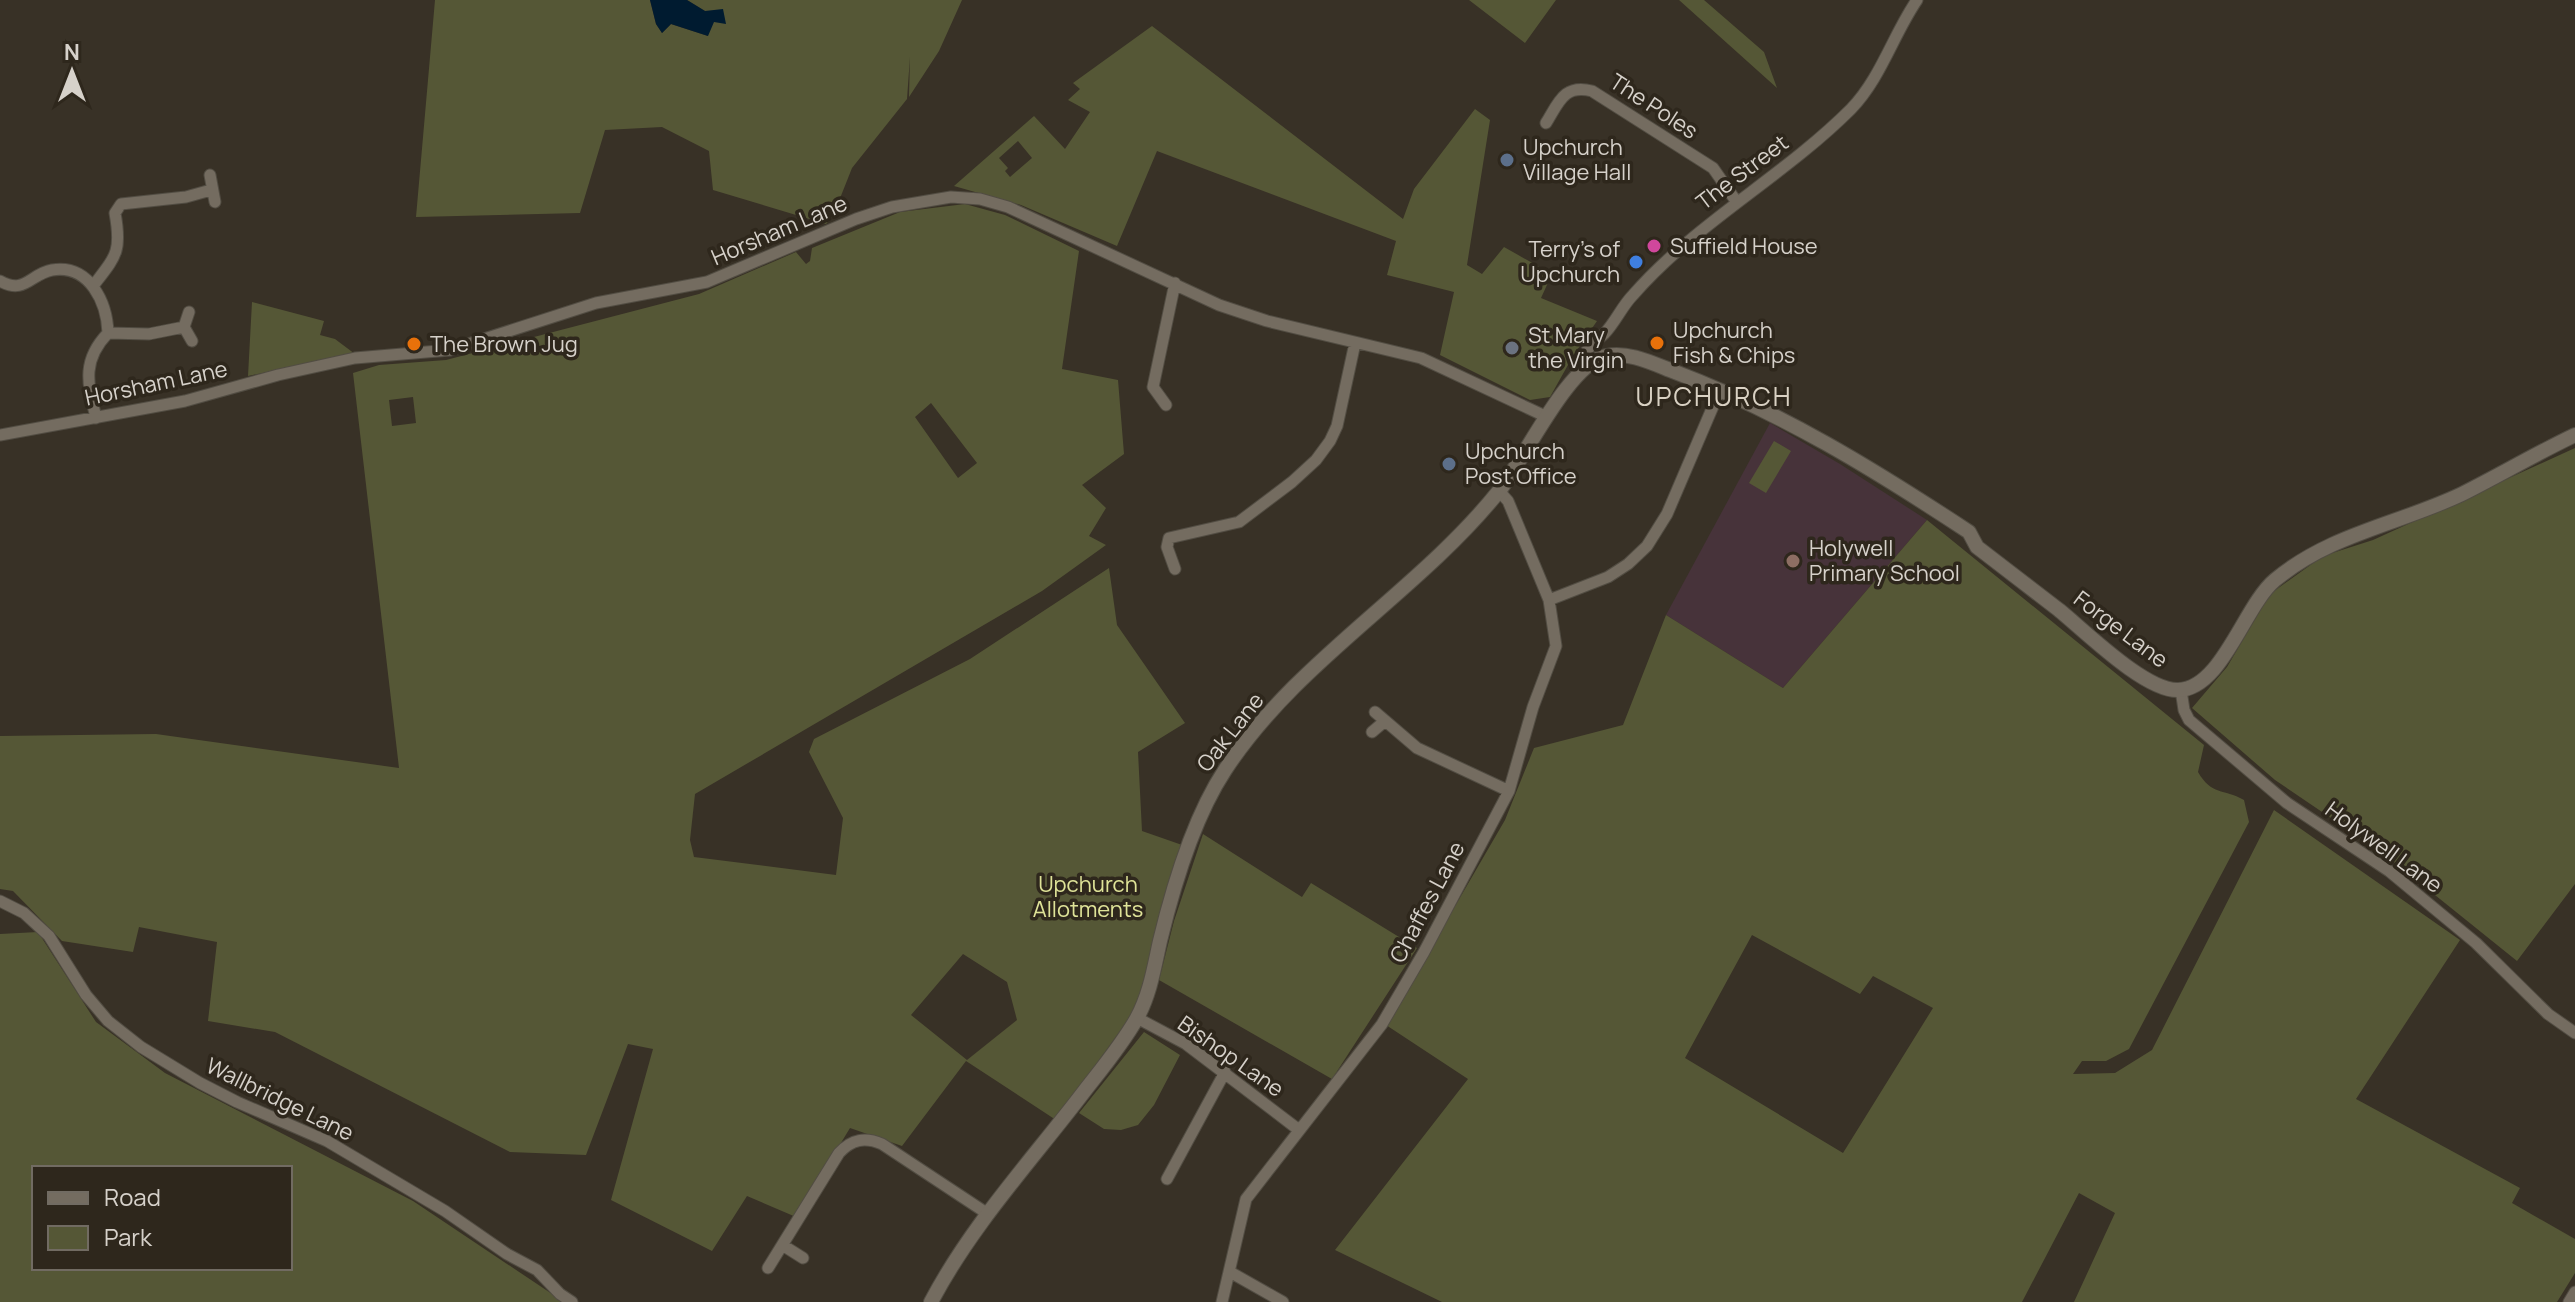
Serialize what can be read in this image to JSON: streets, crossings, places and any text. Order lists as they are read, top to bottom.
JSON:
{
  "streets": {
    "street": [
      "The Poles",
      "The Street",
      "Horsham Lane",
      "Forge Lane",
      "Oak Lane",
      "Holywell Lane",
      "Chaffes Lane",
      "Bishop Lane",
      "Wallbridge Lane"
    ]
  },
  "crossings": [
    ["The Poles", "The Street"],
    ["The Street", "Oak Lane"],
    ["Horsham Lane", "Oak Lane"],
    ["Forge Lane", "Oak Lane"],
    ["Forge Lane", "Holywell Lane"],
    ["Oak Lane", "Chaffes Lane"],
    ["Oak Lane", "Bishop Lane"],
    ["Chaffes Lane", "Bishop Lane"]
  ],
  "districts": ["UPCHURCH"],
  "parks": ["Upchurch Allotments"],
  "places": [
    "Upchurch Village Hall",
    "Suffield House",
    "Terry's of Upchurch",
    "Upchurch Fish & Chips",
    "The Brown Jug",
    "St Mary the Virgin",
    "Upchurch Post Office",
    "Holywell Primary School"
  ],
  "legend": ["Road", "Park"],
  "north": "top"
}
